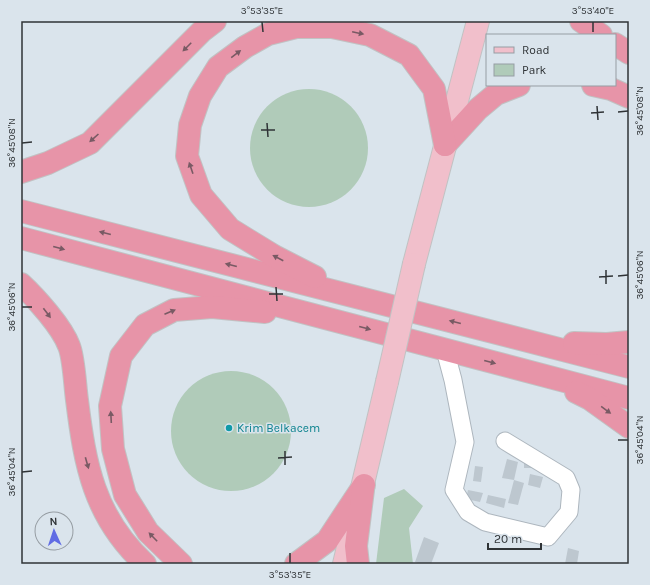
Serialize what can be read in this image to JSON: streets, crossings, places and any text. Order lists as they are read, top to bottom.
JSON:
{
  "places": ["Krim Belkacem"],
  "legend": ["Road", "Park"],
  "scale_bar": "20 m",
  "north": "top",
  "coordinates": [
    "3°53'35\"E",
    "3°53'40\"E",
    "36°45'08\"N",
    "36°45'06\"N",
    "36°45'04\"N"
  ]
}
